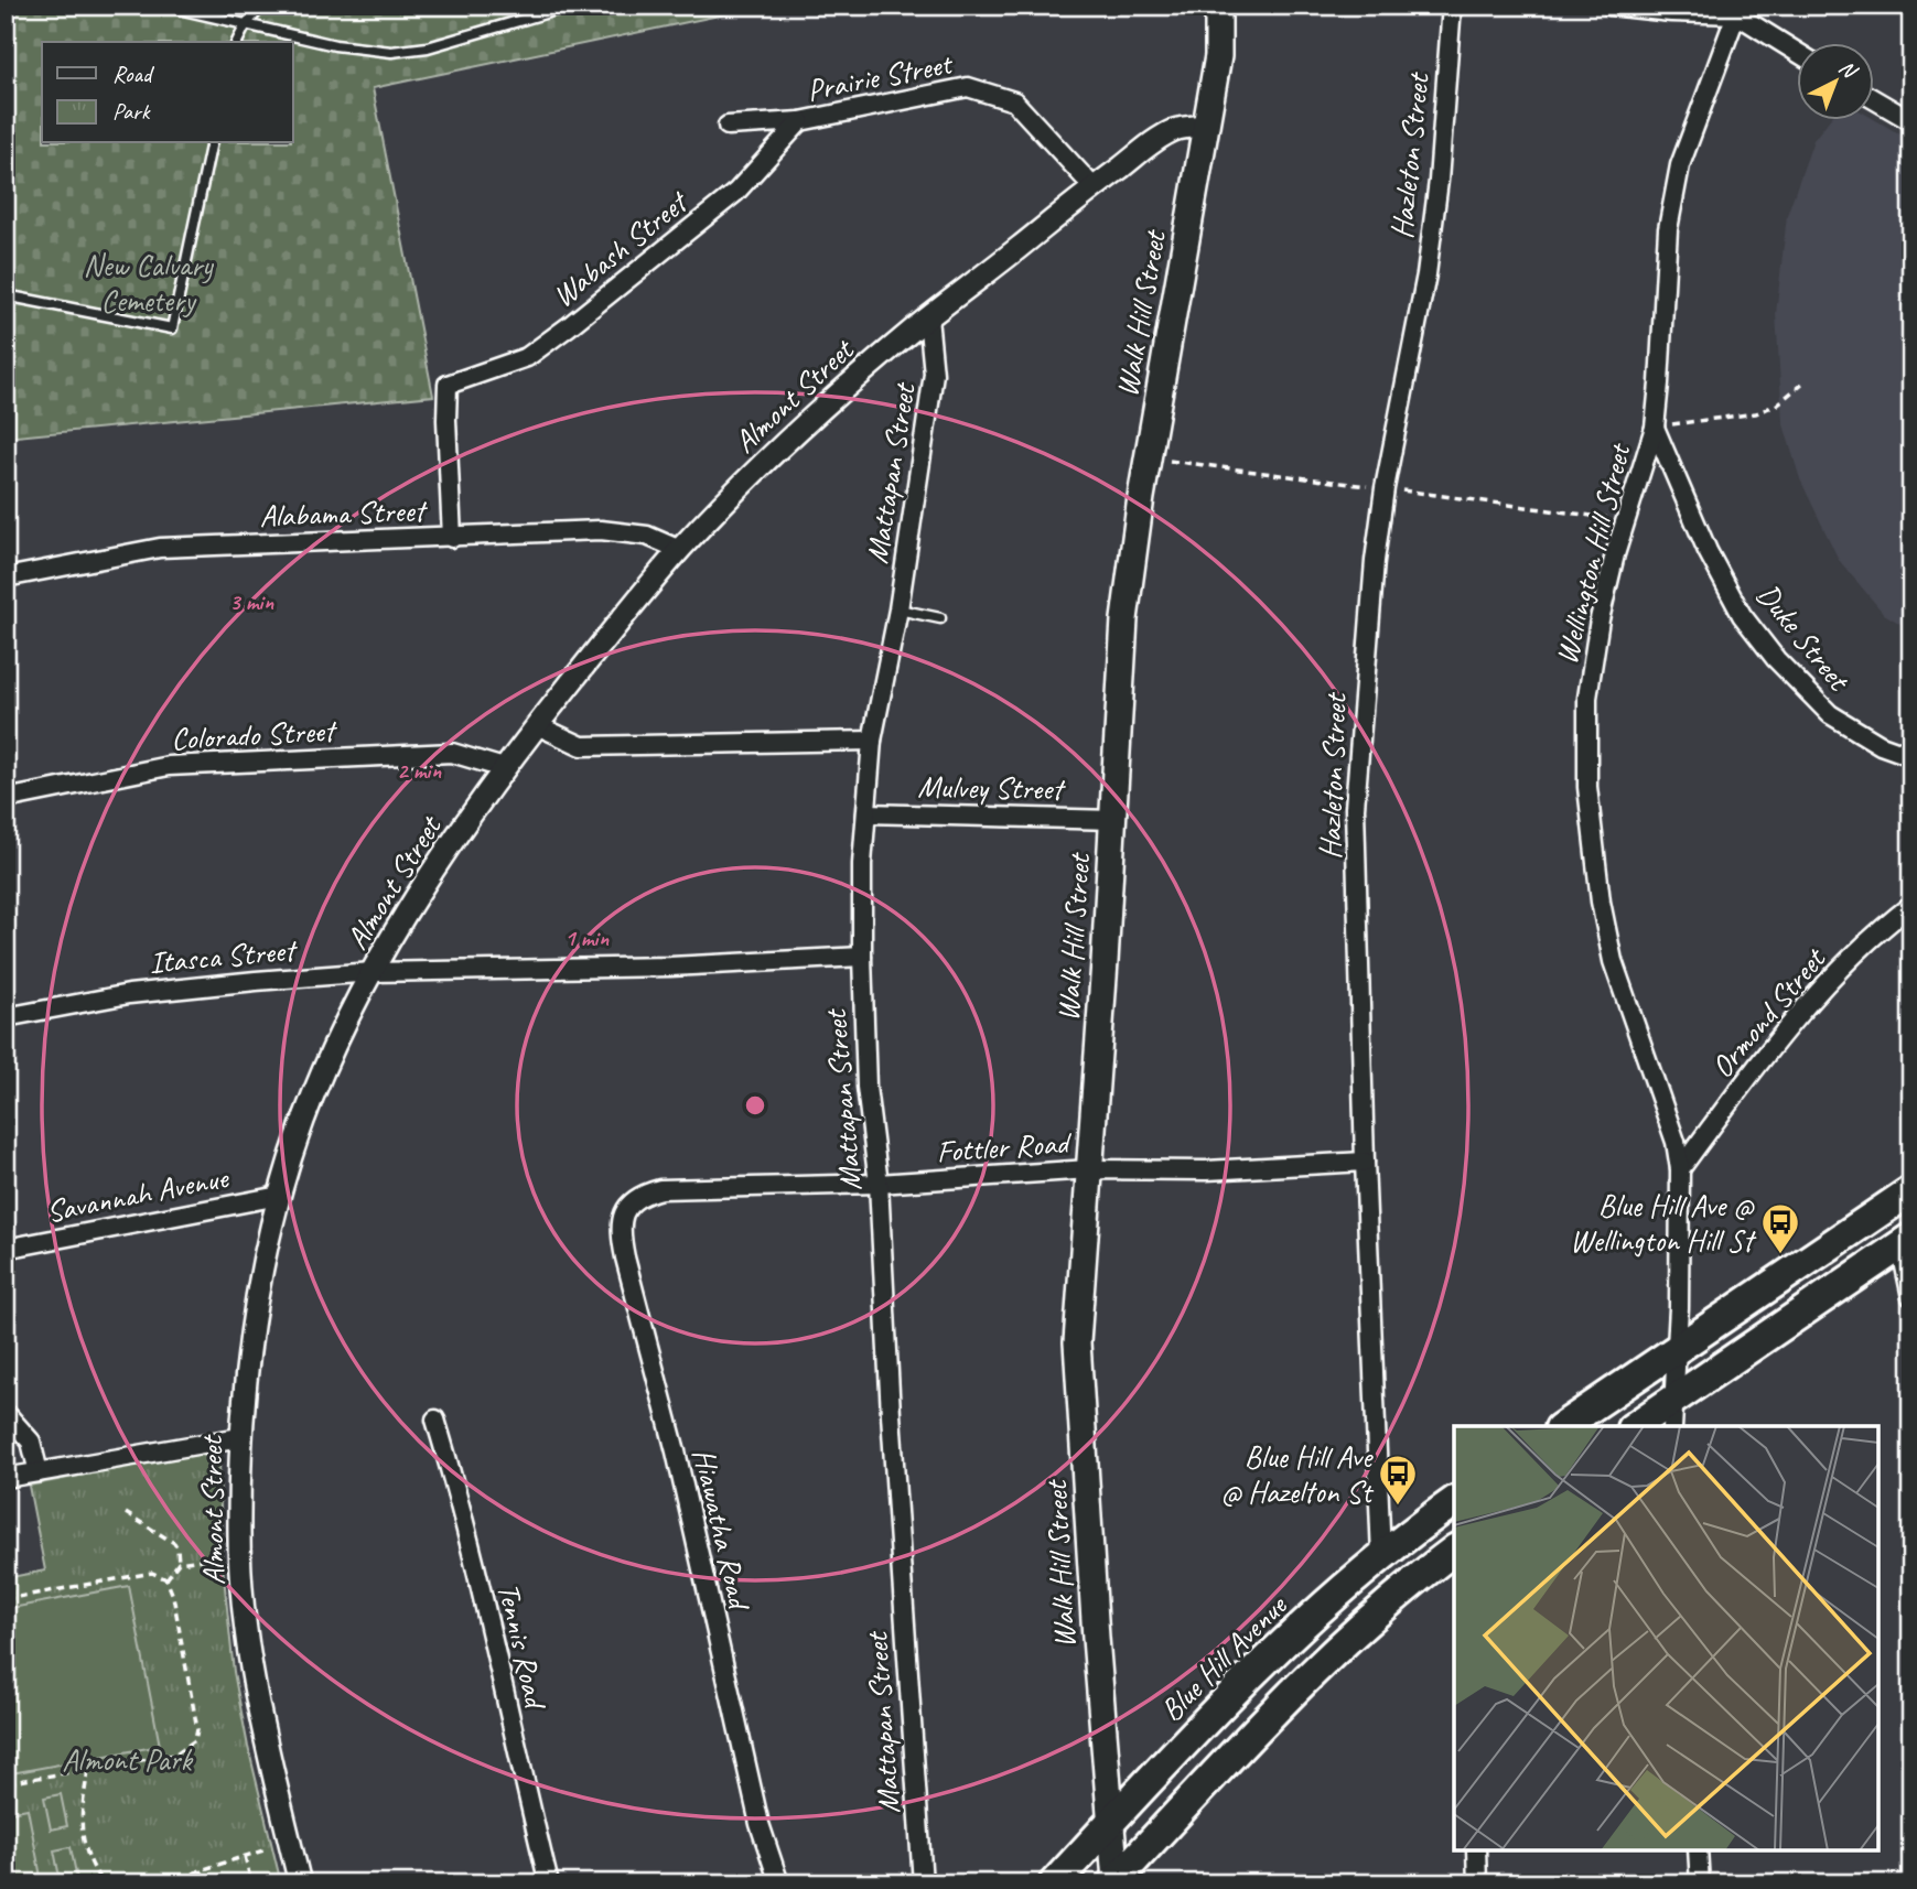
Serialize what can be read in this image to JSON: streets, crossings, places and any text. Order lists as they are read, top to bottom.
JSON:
{
  "streets": {
    "highway": ["Blue Hill Avenue"],
    "main road": ["Walk Hill Street"],
    "street": [
      "Prairie Street",
      "Hazleton Street",
      "Wabash Street",
      "Almont Street",
      "Mattapan Street",
      "Alabama Street",
      "Wellington Hill Street",
      "Duke Street",
      "Colorado Street",
      "Mulvey Street",
      "Itasca Street",
      "Ormond Street",
      "Fottler Road",
      "Savannah Avenue",
      "Hiawatha Road",
      "Tennis Road"
    ]
  },
  "crossings": [
    ["Prairie Street", "Wabash Street"],
    ["Prairie Street", "Almont Street"],
    ["Hazleton Street", "Fottler Road"],
    ["Hazleton Street", "Blue Hill Avenue"],
    ["Wabash Street", "Alabama Street"],
    ["Walk Hill Street", "Almont Street"],
    ["Walk Hill Street", "Mulvey Street"],
    ["Walk Hill Street", "Fottler Road"],
    ["Walk Hill Street", "Blue Hill Avenue"],
    ["Almont Street", "Mattapan Street"],
    ["Almont Street", "Alabama Street"],
    ["Almont Street", "Colorado Street"],
    ["Almont Street", "Itasca Street"],
    ["Almont Street", "Savannah Avenue"],
    ["Mattapan Street", "Mulvey Street"],
    ["Mattapan Street", "Itasca Street"],
    ["Mattapan Street", "Fottler Road"],
    ["Wellington Hill Street", "Duke Street"],
    ["Wellington Hill Street", "Ormond Street"],
    ["Fottler Road", "Hiawatha Road"]
  ],
  "parks": ["New Calvary Cemetery", "Almont Park"],
  "places": {
    "bus stop": ["Blue Hill Ave @ Wellington Hill St", "Blue Hill Ave @ Hazelton St"]
  },
  "legend": ["Road", "Park"],
  "north": "top right",
  "rings": ["3 min", "2 min", "1 min"]
}
